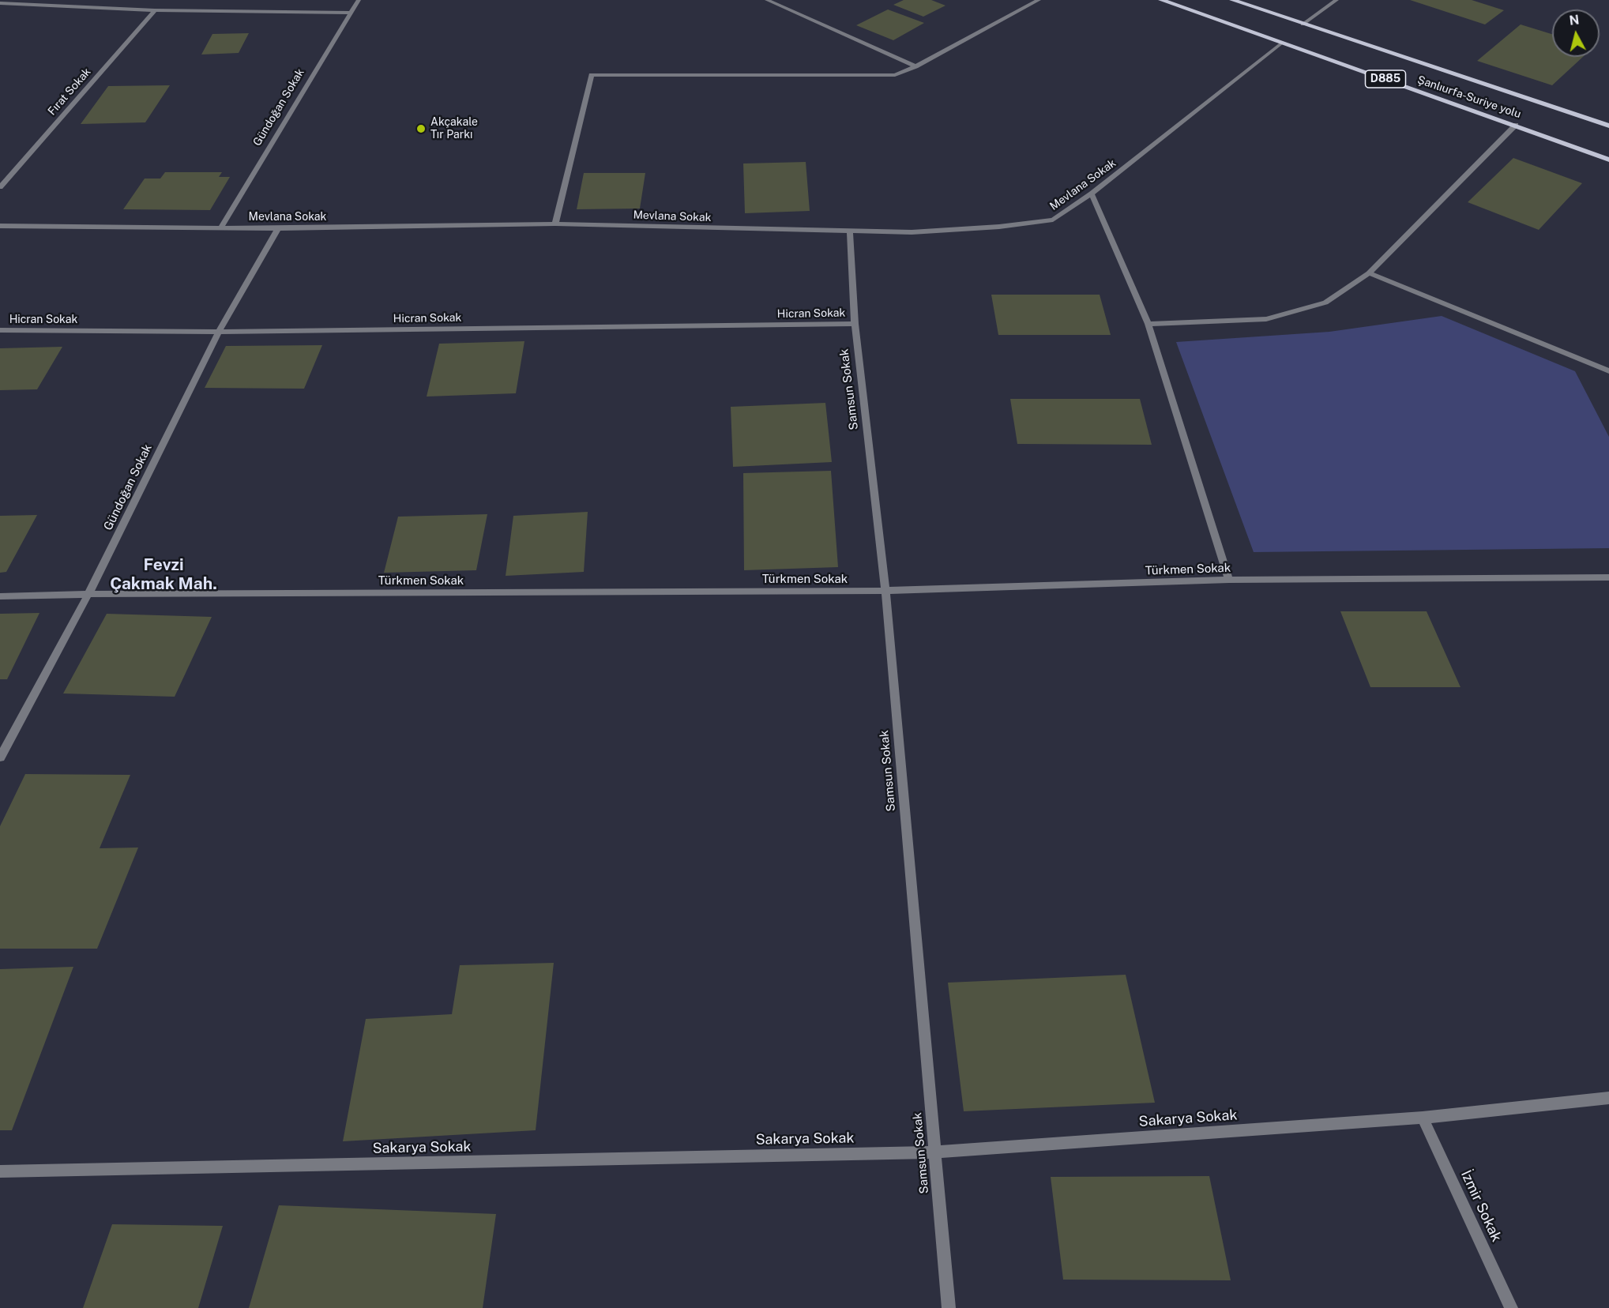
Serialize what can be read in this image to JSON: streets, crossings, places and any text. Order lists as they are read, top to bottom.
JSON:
{
  "streets": {
    "main road": ["D885", "Şanlıurfa-Suriye yolu"],
    "street": [
      "Fırat Sokak",
      "Gündoğan Sokak",
      "Mevlana Sokak",
      "Hicran Sokak",
      "Samsun Sokak",
      "Türkmen Sokak",
      "Sakarya Sokak",
      "İzmir Sokak"
    ]
  },
  "crossings": [
    ["Şanlıurfa-Suriye yolu", "Mevlana Sokak"],
    ["Gündoğan Sokak", "Mevlana Sokak"],
    ["Gündoğan Sokak", "Hicran Sokak"],
    ["Gündoğan Sokak", "Türkmen Sokak"],
    ["Mevlana Sokak", "Samsun Sokak"],
    ["Hicran Sokak", "Samsun Sokak"],
    ["Samsun Sokak", "Türkmen Sokak"],
    ["Samsun Sokak", "Sakarya Sokak"],
    ["Sakarya Sokak", "İzmir Sokak"]
  ],
  "districts": ["Fevzi Çakmak Mah."],
  "places": ["Akçakale Tır Parkı"],
  "north": "top"
}
